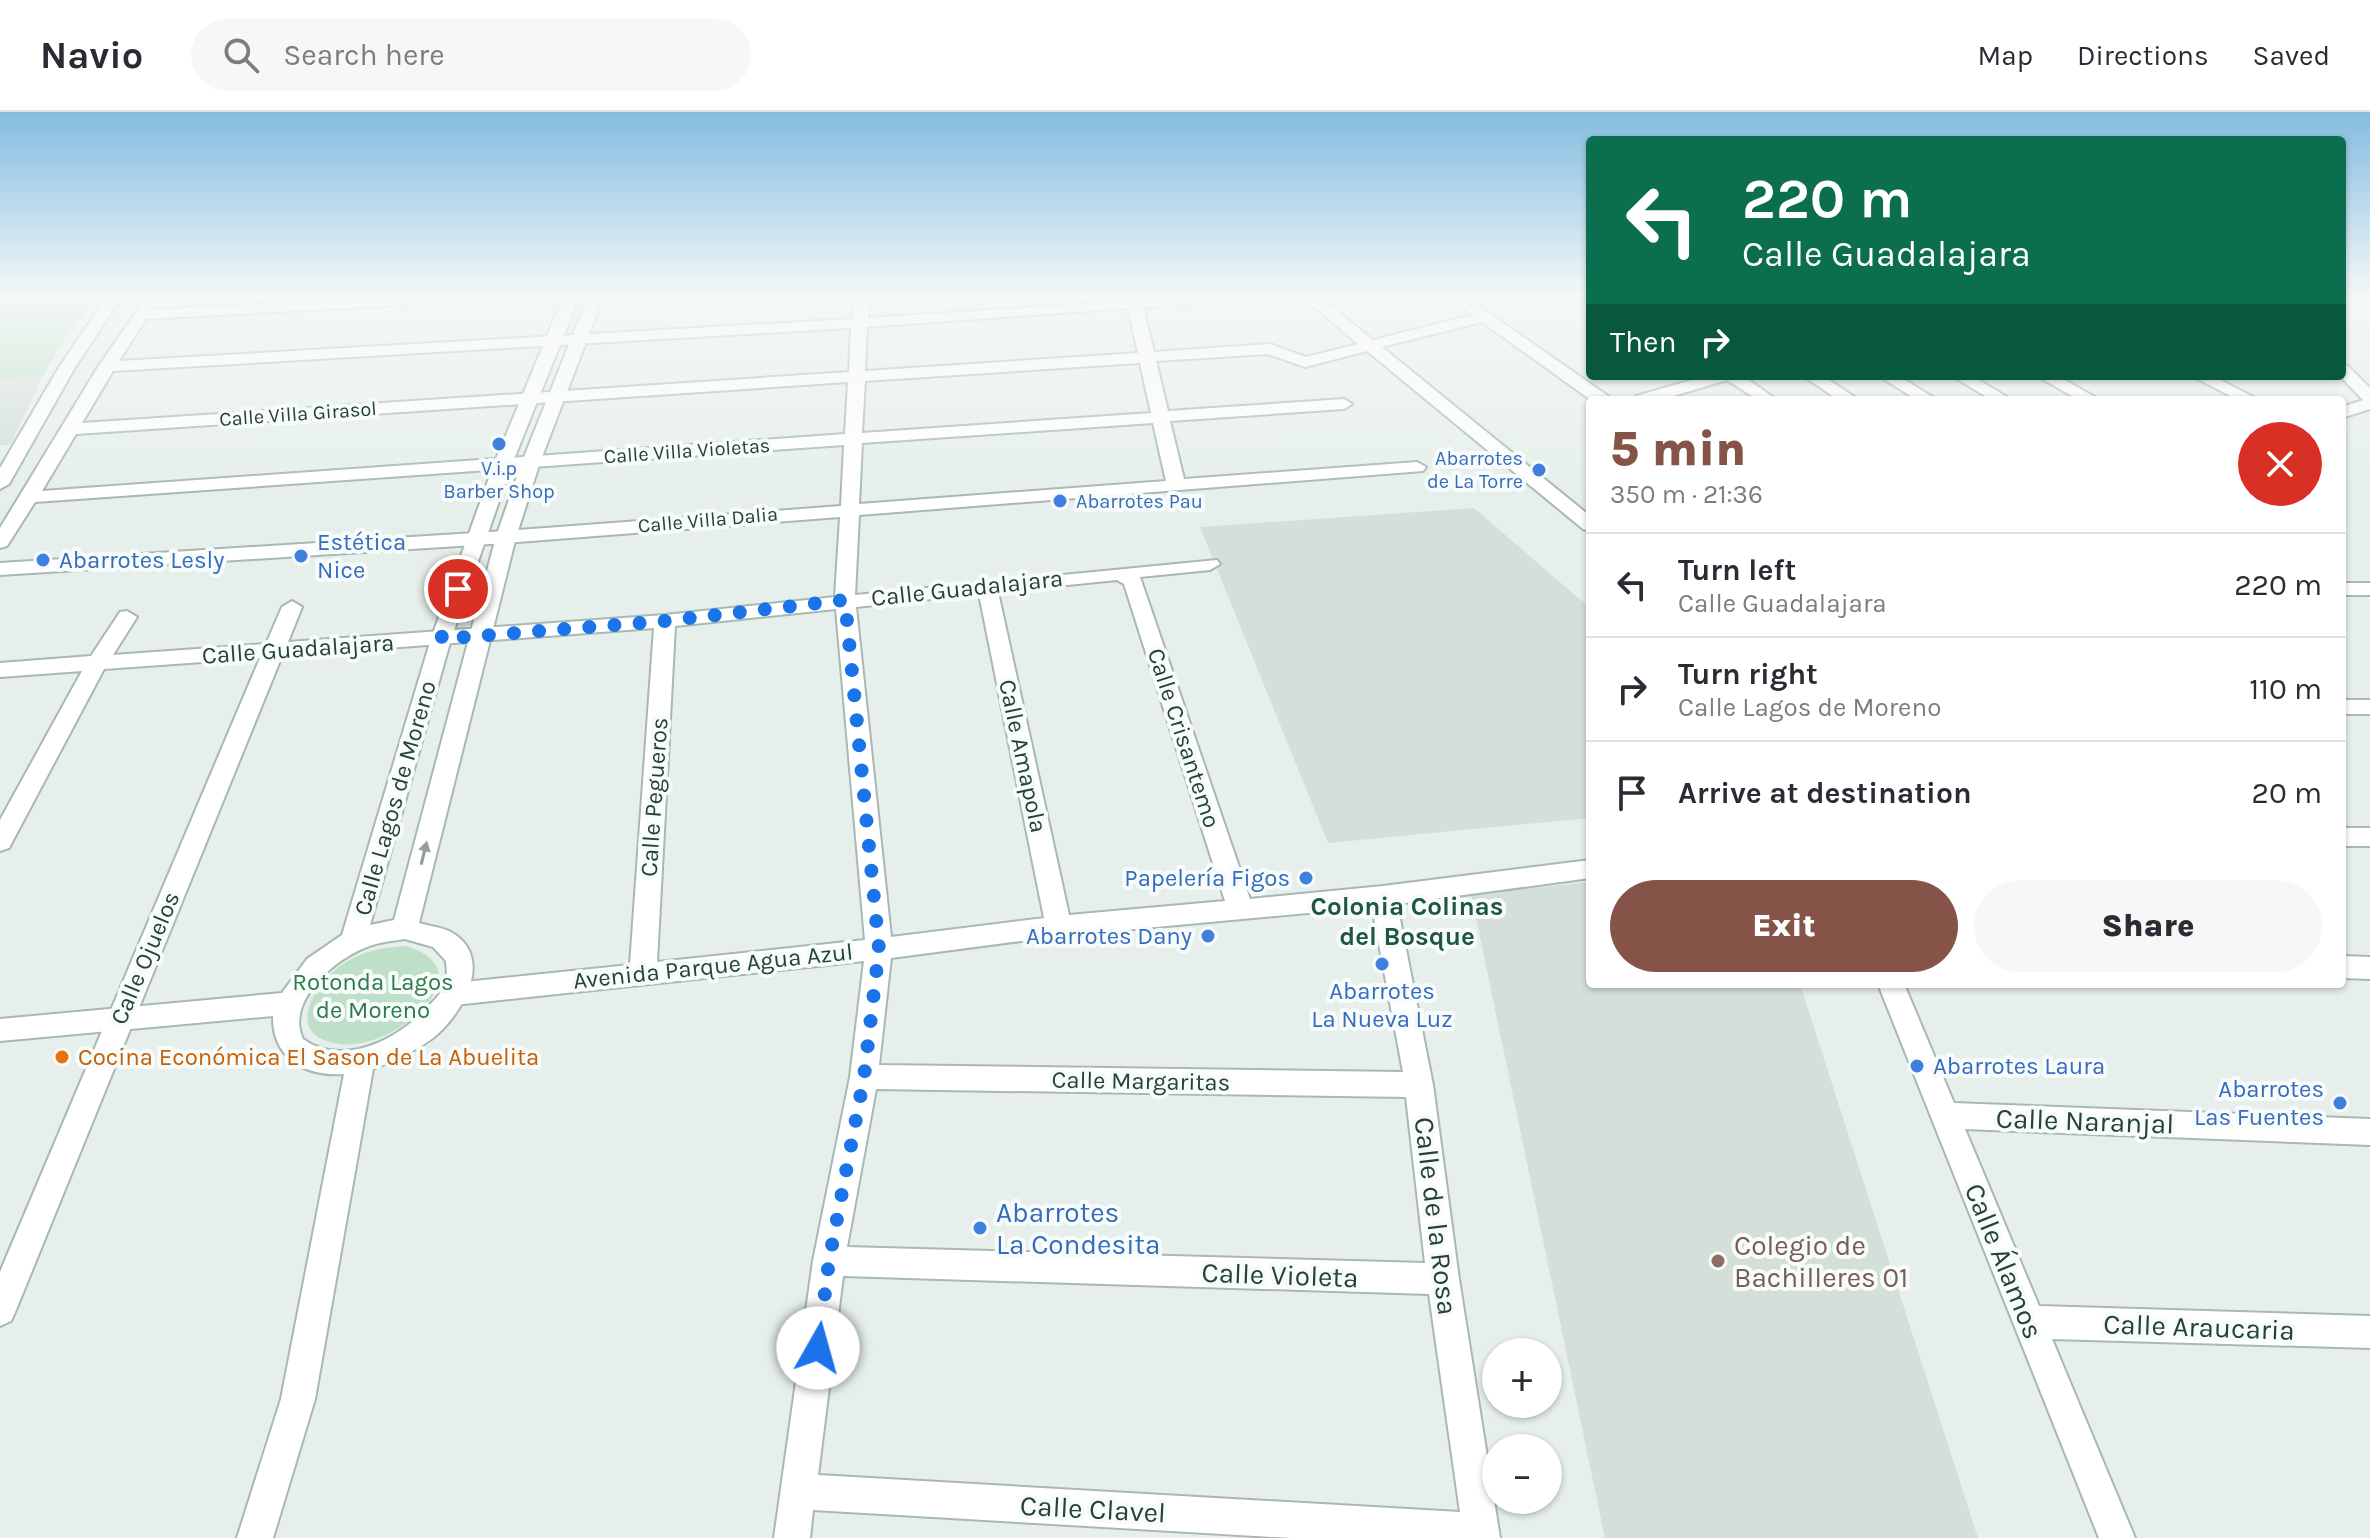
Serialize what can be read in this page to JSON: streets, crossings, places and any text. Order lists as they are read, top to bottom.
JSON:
{
  "streets": {
    "street": [
      "Calle Villa Girasol",
      "Calle Villa Violetas",
      "Calle Villa Dalia",
      "Calle Guadalajara",
      "Calle Crisantemo",
      "Calle Amapola",
      "Calle Pegueros",
      "Calle Lagos de Moreno",
      "Calle Ojuelos",
      "Avenida Parque Agua Azul",
      "Calle Margaritas",
      "Calle Naranjal",
      "Calle de la Rosa",
      "Calle Álamos",
      "Calle Violeta",
      "Calle Araucaria",
      "Calle Clavel"
    ]
  },
  "crossings": [
    ["Calle Villa Girasol", "Calle Lagos de Moreno"],
    ["Calle Villa Violetas", "Calle Lagos de Moreno"],
    ["Calle Villa Dalia", "Calle Lagos de Moreno"],
    ["Calle Guadalajara", "Calle Crisantemo"],
    ["Calle Guadalajara", "Calle Amapola"],
    ["Calle Guadalajara", "Calle Pegueros"],
    ["Calle Guadalajara", "Calle Lagos de Moreno"],
    ["Calle Guadalajara", "Calle Ojuelos"],
    ["Calle Crisantemo", "Avenida Parque Agua Azul"],
    ["Calle Amapola", "Avenida Parque Agua Azul"],
    ["Calle Pegueros", "Avenida Parque Agua Azul"],
    ["Calle Lagos de Moreno", "Avenida Parque Agua Azul"],
    ["Avenida Parque Agua Azul", "Calle de la Rosa"],
    ["Calle Margaritas", "Calle de la Rosa"],
    ["Calle Naranjal", "Calle Álamos"],
    ["Calle de la Rosa", "Calle Violeta"],
    ["Calle de la Rosa", "Calle Clavel"],
    ["Calle Álamos", "Calle Araucaria"]
  ],
  "districts": ["Colonia Colinas del Bosque"],
  "parks": ["Rotonda Lagos de Moreno"],
  "places": [
    "V.i.p Barber Shop",
    "Abarrotes de La Torre",
    "Abarrotes Pau",
    "Estética Nice",
    "Abarrotes Lesly",
    "Papelería Figos",
    "Abarrotes Dany",
    "Abarrotes La Nueva Luz",
    "Cocina Económica El Sason de La Abuelita",
    "Abarrotes Laura",
    "Abarrotes Las Fuentes",
    "Abarrotes La Condesita",
    "Colegio de Bachilleres 01"
  ],
  "page": {
    "header": "Navio",
    "search": "Search here",
    "nav": ["Map", "Directions", "Saved"],
    "turn": ["220 m", "Calle Guadalajara"],
    "then": "Then",
    "heading": ["5 min", "350 m · 21:36"],
    "list": [
      {
        "name": "Turn left",
        "note": "Calle Guadalajara",
        "value": "220 m"
      },
      {
        "name": "Turn right",
        "note": "Calle Lagos de Moreno",
        "value": "110 m"
      },
      {
        "name": "Arrive at destination",
        "value": "20 m"
      }
    ],
    "buttons": ["Exit", "Share"],
    "map_buttons": ["+", "−"]
  }
}
